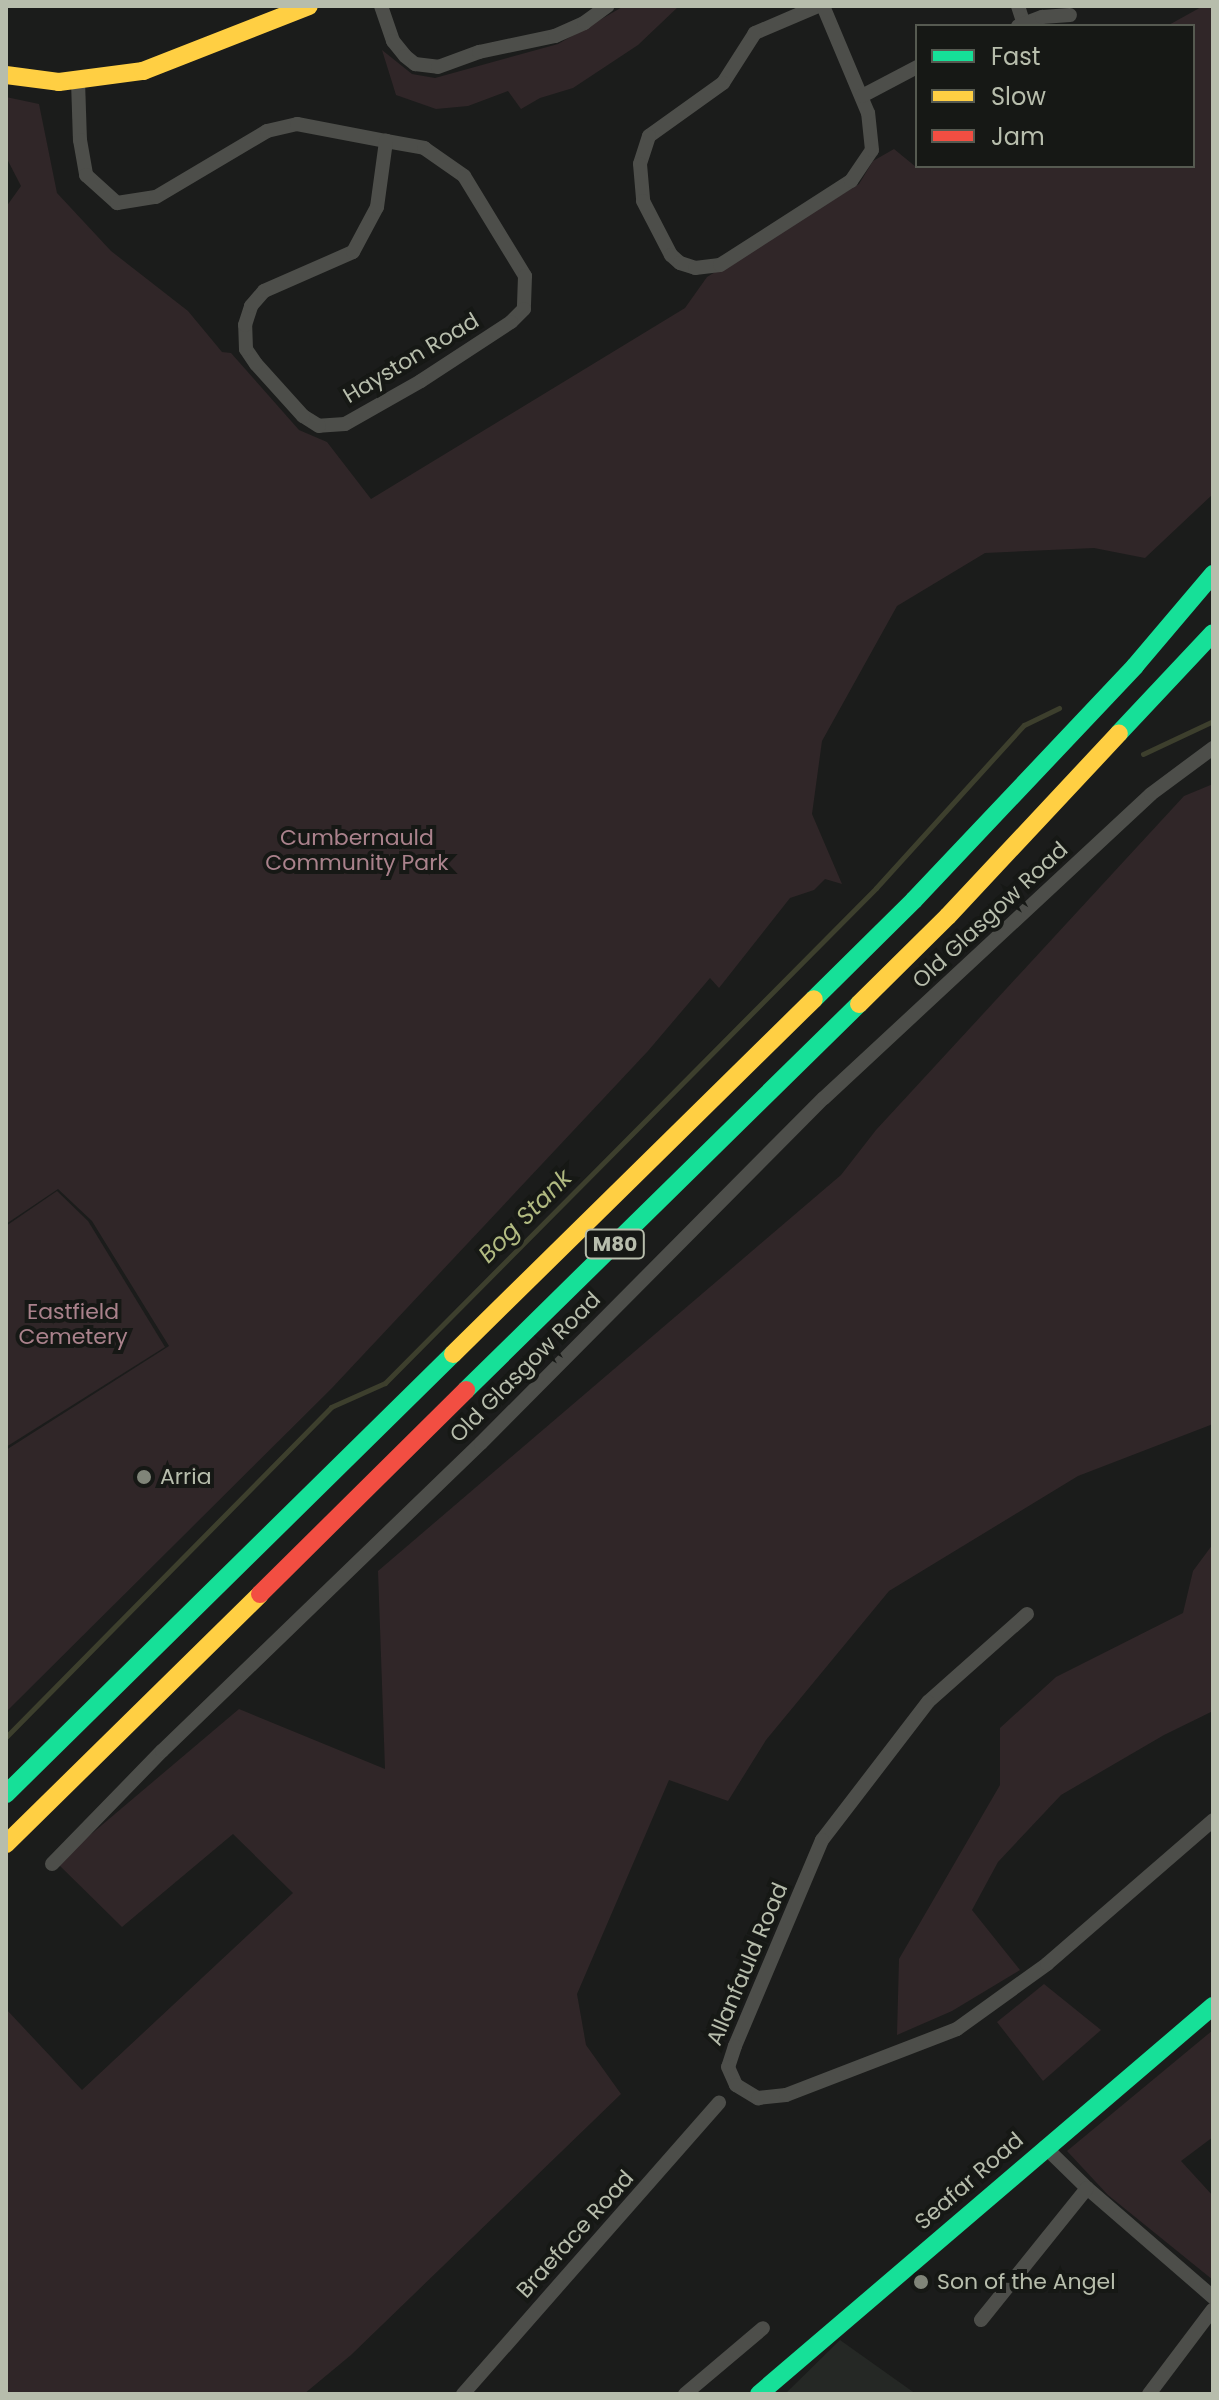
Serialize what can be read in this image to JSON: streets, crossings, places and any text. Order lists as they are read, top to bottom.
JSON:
{
  "streets": {
    "main road": ["M80", "Seafar Road"],
    "street": [
      "Hayston Road",
      "Old Glasgow Road",
      "Allanfauld Road",
      "Braeface Road"
    ]
  },
  "water": ["Bog Stank"],
  "parks": ["Cumbernauld Community Park", "Eastfield Cemetery"],
  "places": ["Arria", "Son of the Angel"],
  "legend": ["Fast", "Slow", "Jam"]
}
